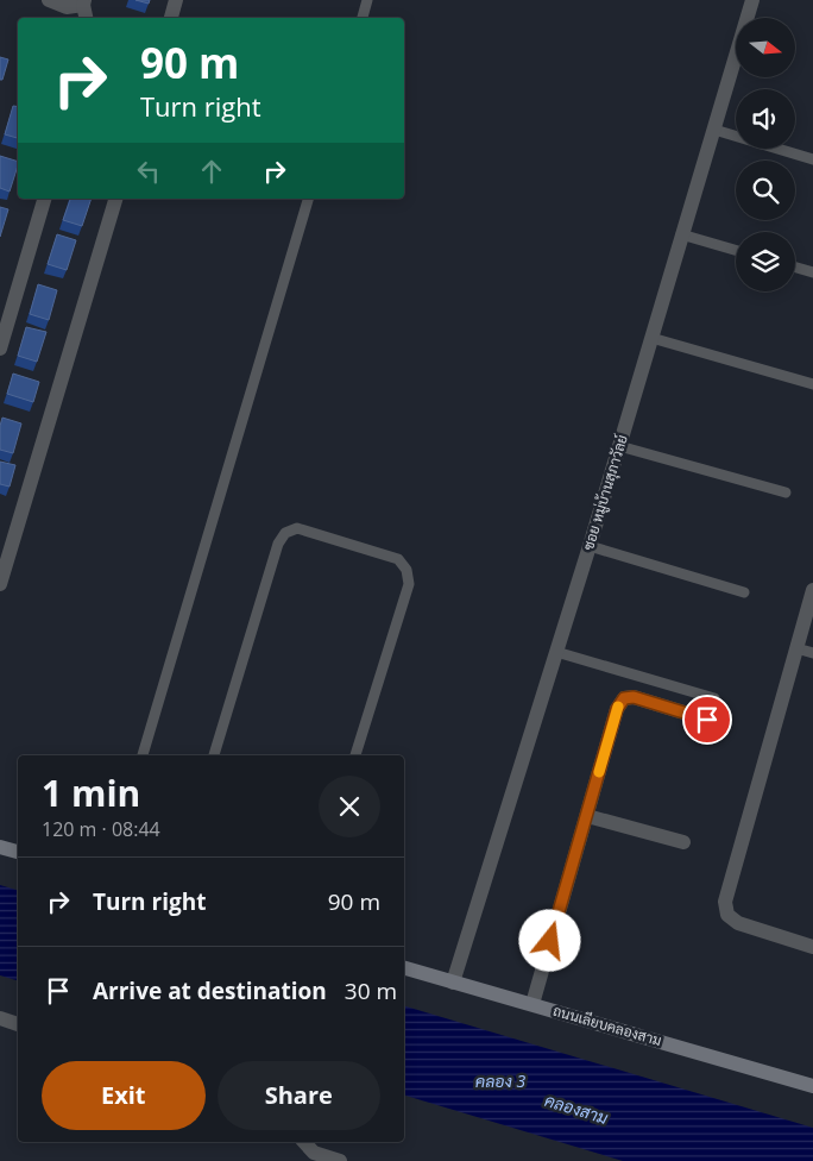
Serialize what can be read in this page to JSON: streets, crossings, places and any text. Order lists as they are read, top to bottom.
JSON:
{
  "streets": {
    "main road": ["ถนนเลียบคลองสาม"],
    "street": ["ซอย หมู่บ้านสุภาวัลย์"]
  },
  "crossings": [
    ["ซอย หมู่บ้านสุภาวัลย์", "ถนนเลียบคลองสาม"]
  ],
  "water": ["คลอง 3", "คลองสาม"],
  "north": "right",
  "page": {
    "turn": ["90 m", "Turn right"],
    "heading": ["1 min", "120 m · 08:44"],
    "list": [
      {
        "name": "Turn right",
        "value": "90 m"
      },
      {
        "name": "Arrive at destination",
        "value": "30 m"
      }
    ],
    "buttons": ["Exit", "Share"]
  }
}
